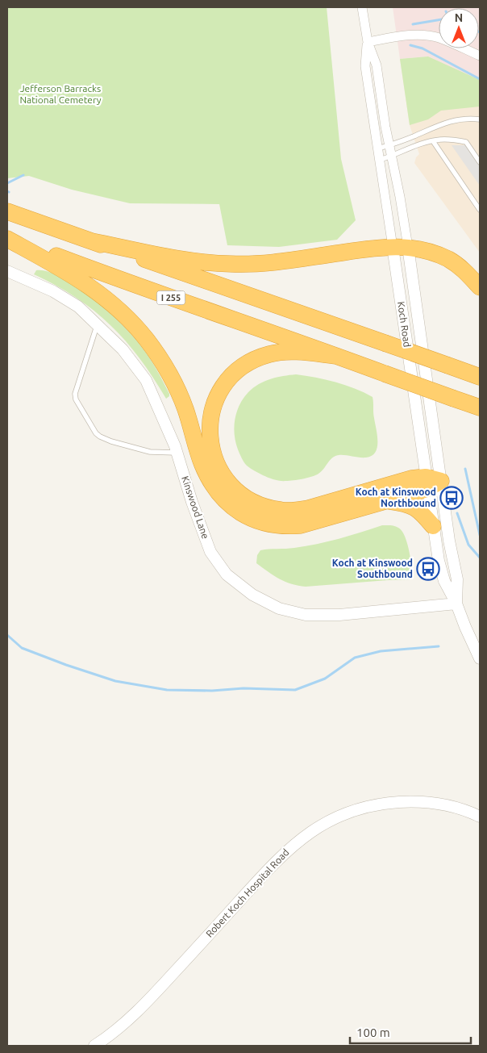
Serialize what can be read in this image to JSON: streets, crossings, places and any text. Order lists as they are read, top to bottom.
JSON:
{
  "streets": {
    "highway": ["I 255"],
    "street": ["Koch Road", "Kinswood Lane", "Robert Koch Hospital Road"]
  },
  "crossings": [
    ["Koch Road", "Kinswood Lane"]
  ],
  "parks": ["Jefferson Barracks National Cemetery"],
  "places": {
    "bus stop": ["Koch at Kinswood Northbound", "Koch at Kinswood Southbound"]
  },
  "scale_bar": "100 m",
  "north": "top"
}
